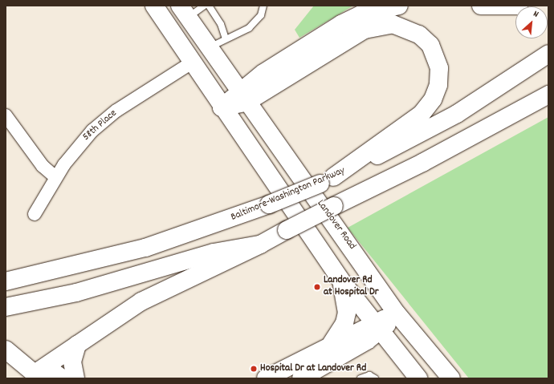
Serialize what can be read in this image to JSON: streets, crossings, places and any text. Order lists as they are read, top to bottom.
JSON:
{
  "streets": {
    "main road": ["Baltimore-Washington Parkway", "Landover Road"],
    "street": ["58th Place"]
  },
  "places": ["Landover Rd at Hospital Dr", "Hospital Dr at Landover Rd"],
  "north": "top right"
}
